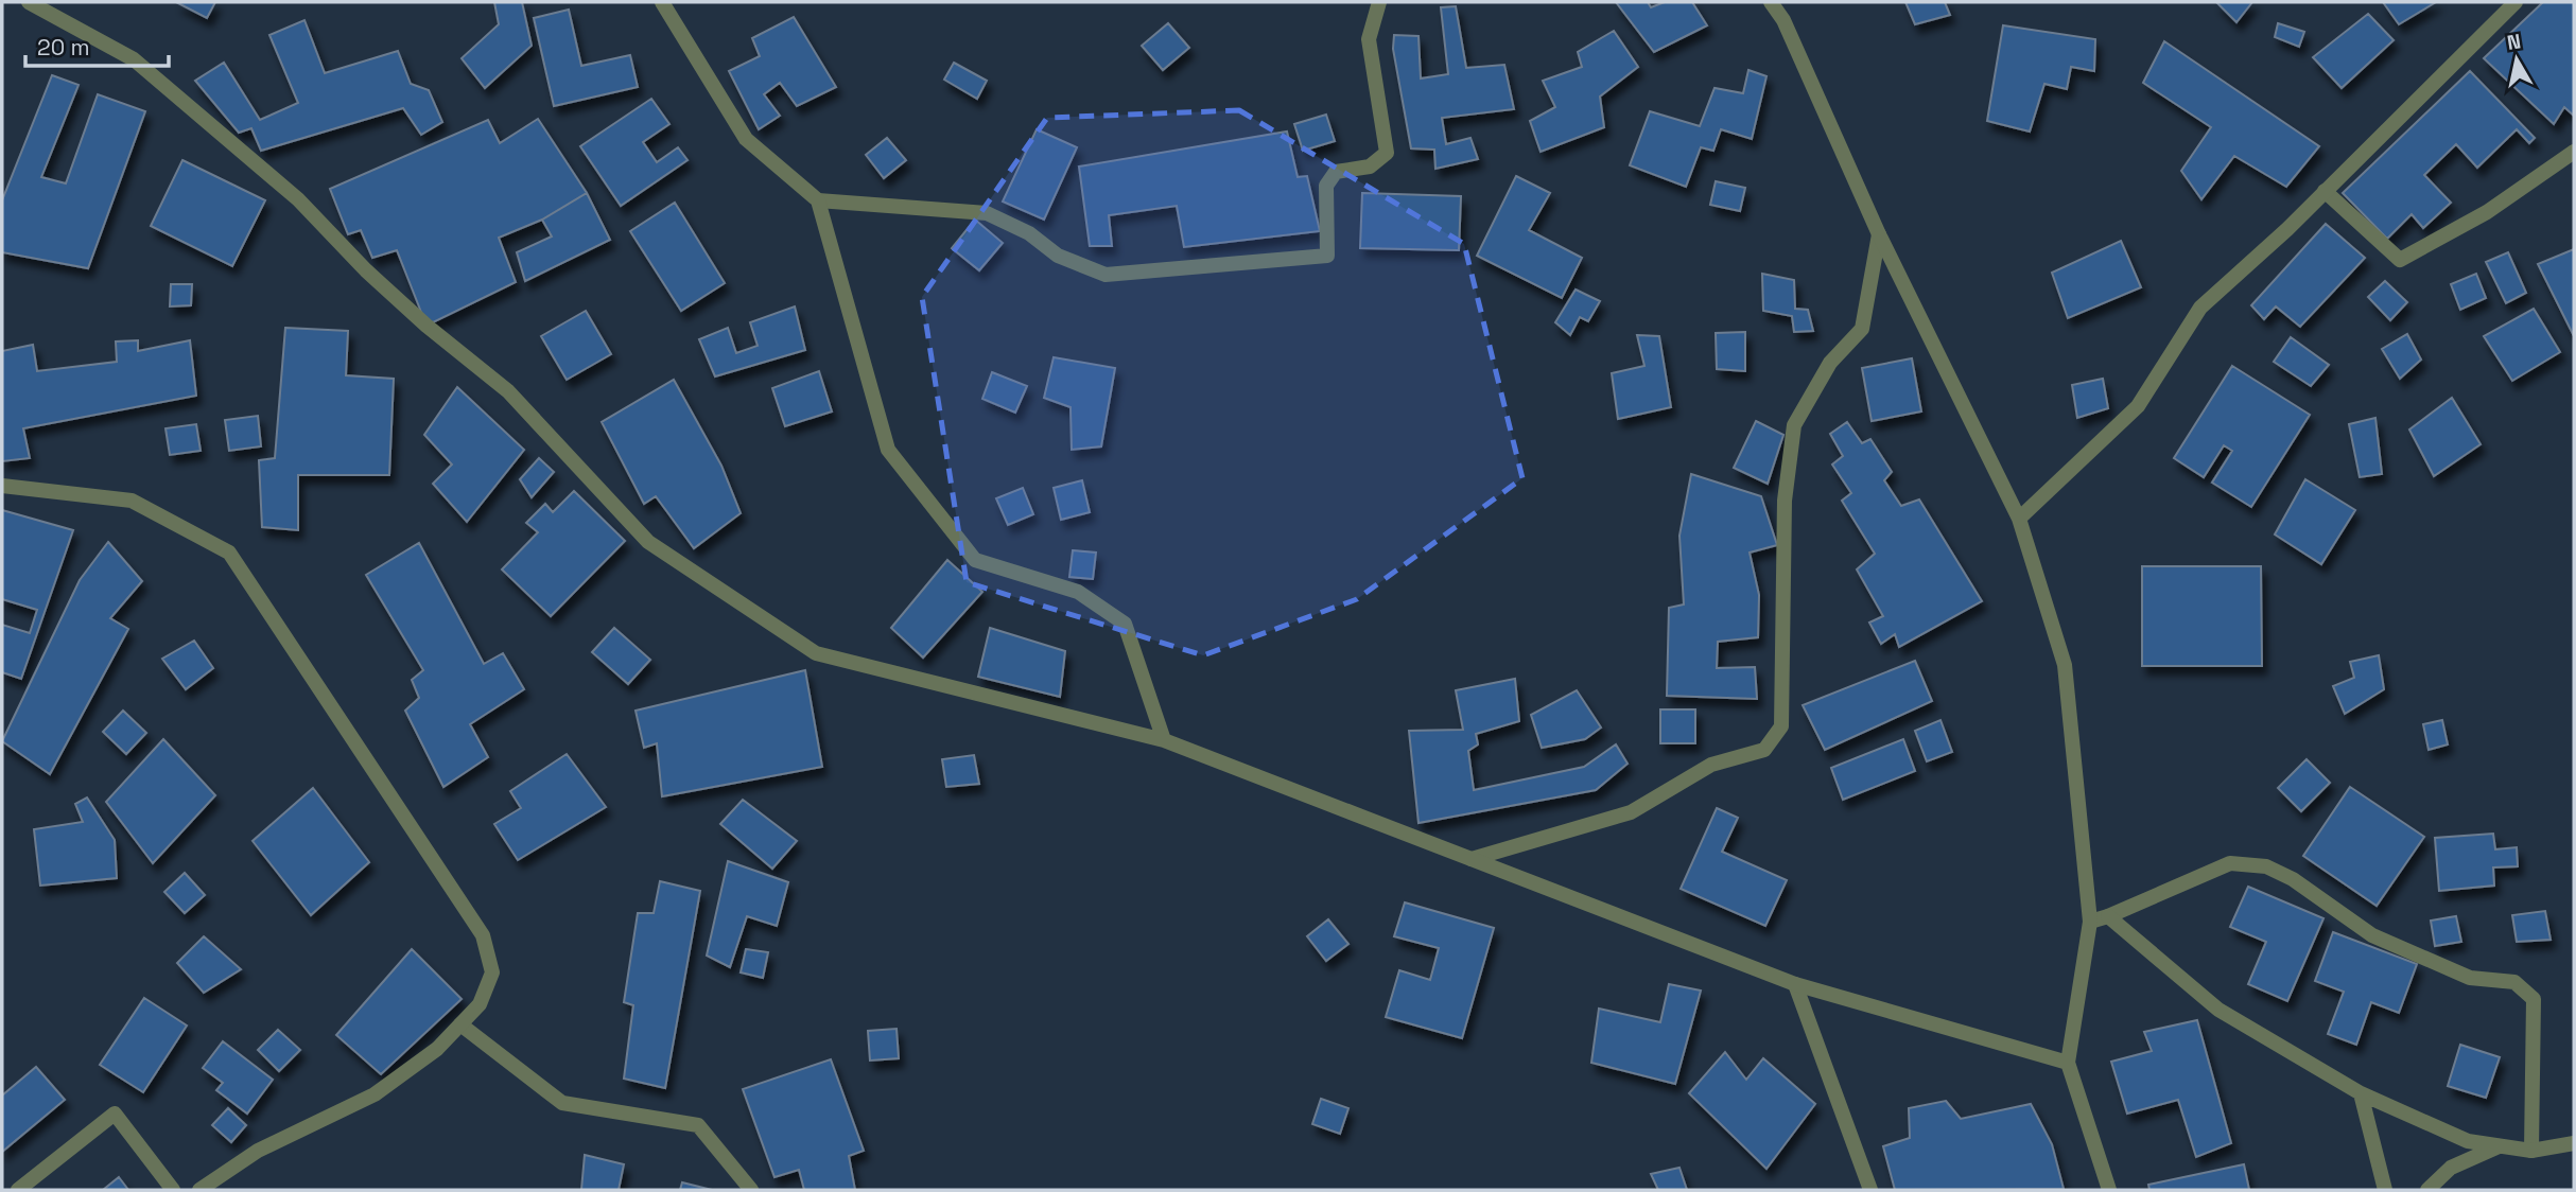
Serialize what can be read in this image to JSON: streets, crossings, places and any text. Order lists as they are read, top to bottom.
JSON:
{
  "scale_bar": "20 m",
  "north": "top"
}
